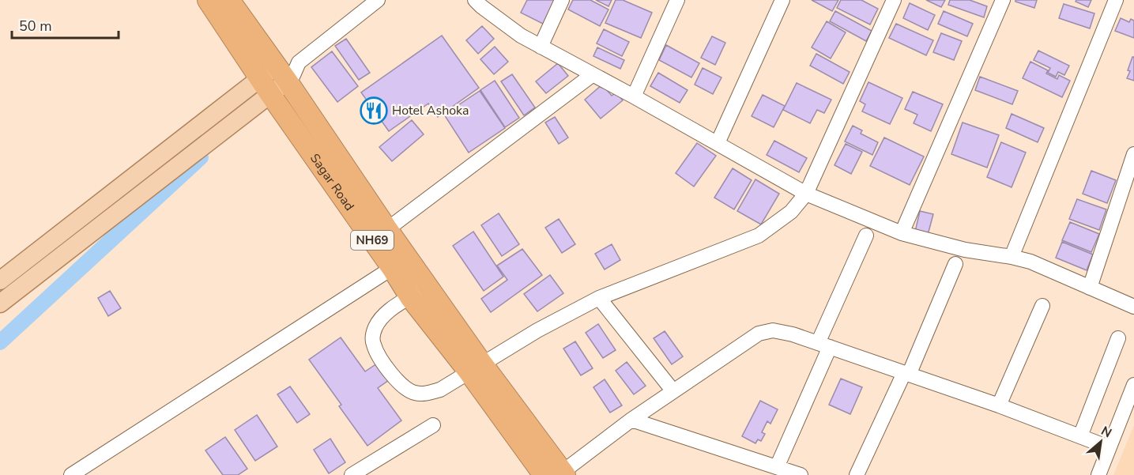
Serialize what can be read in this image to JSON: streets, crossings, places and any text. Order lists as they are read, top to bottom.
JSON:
{
  "streets": {
    "highway": ["Sagar Road", "NH69"]
  },
  "places": {
    "restaurant": ["Hotel Ashoka"]
  },
  "scale_bar": "50 m",
  "north": "top right"
}
